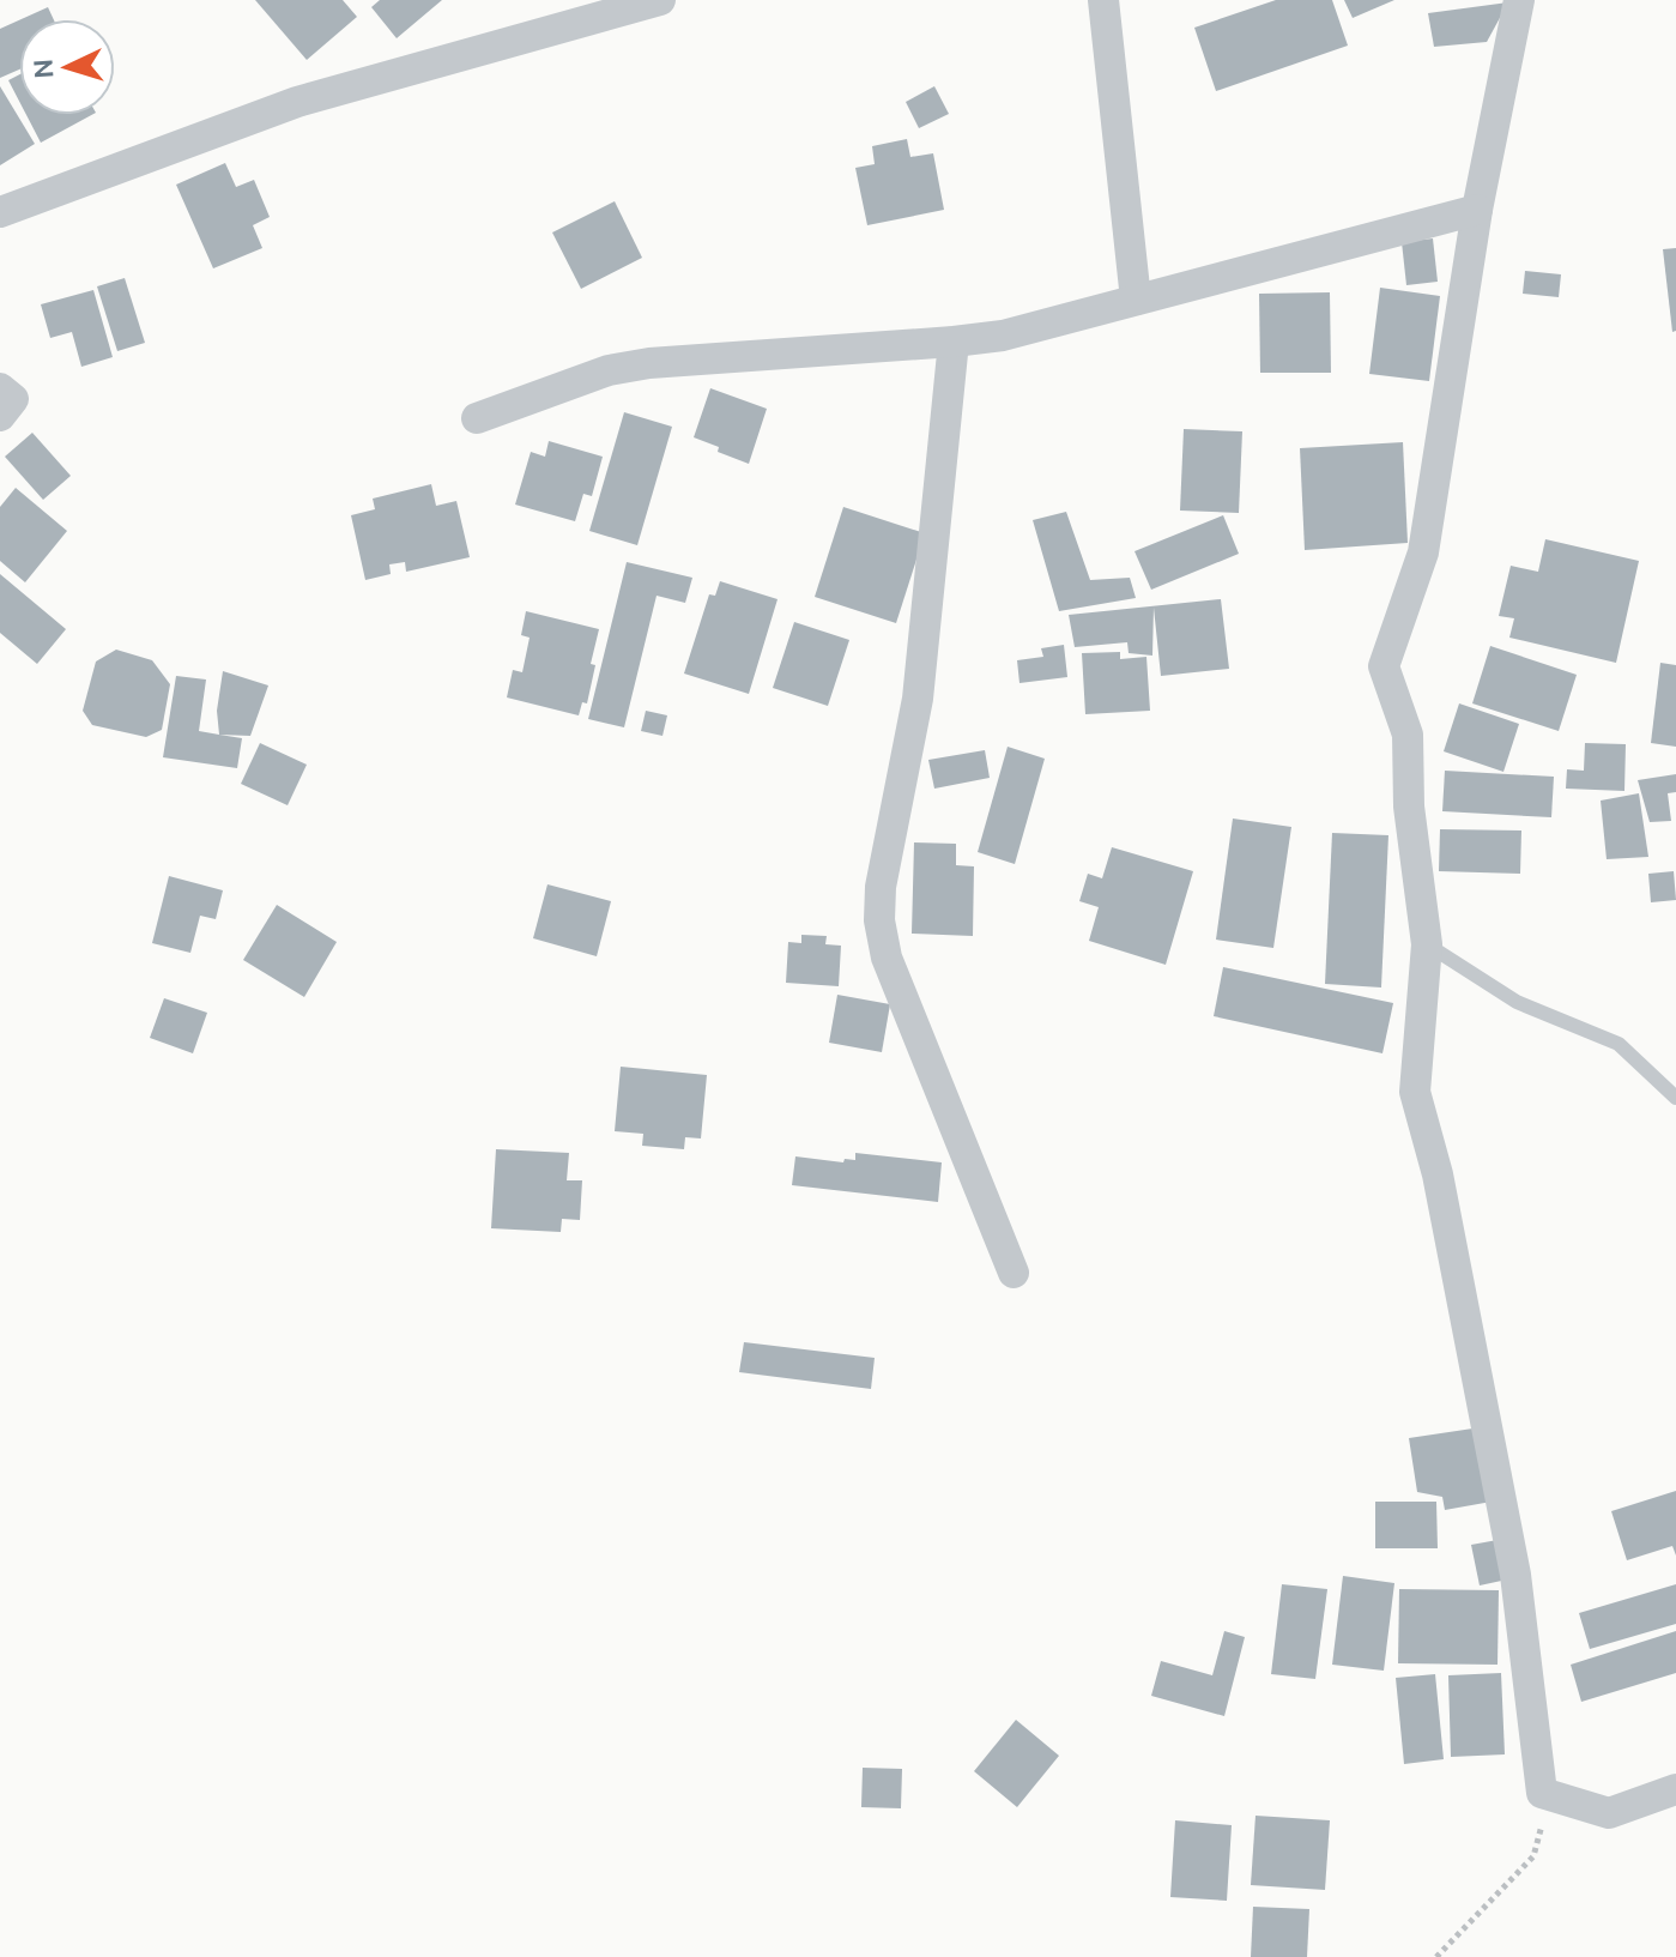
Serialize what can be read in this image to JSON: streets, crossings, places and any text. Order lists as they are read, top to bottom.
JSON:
{
  "north": "left"
}
